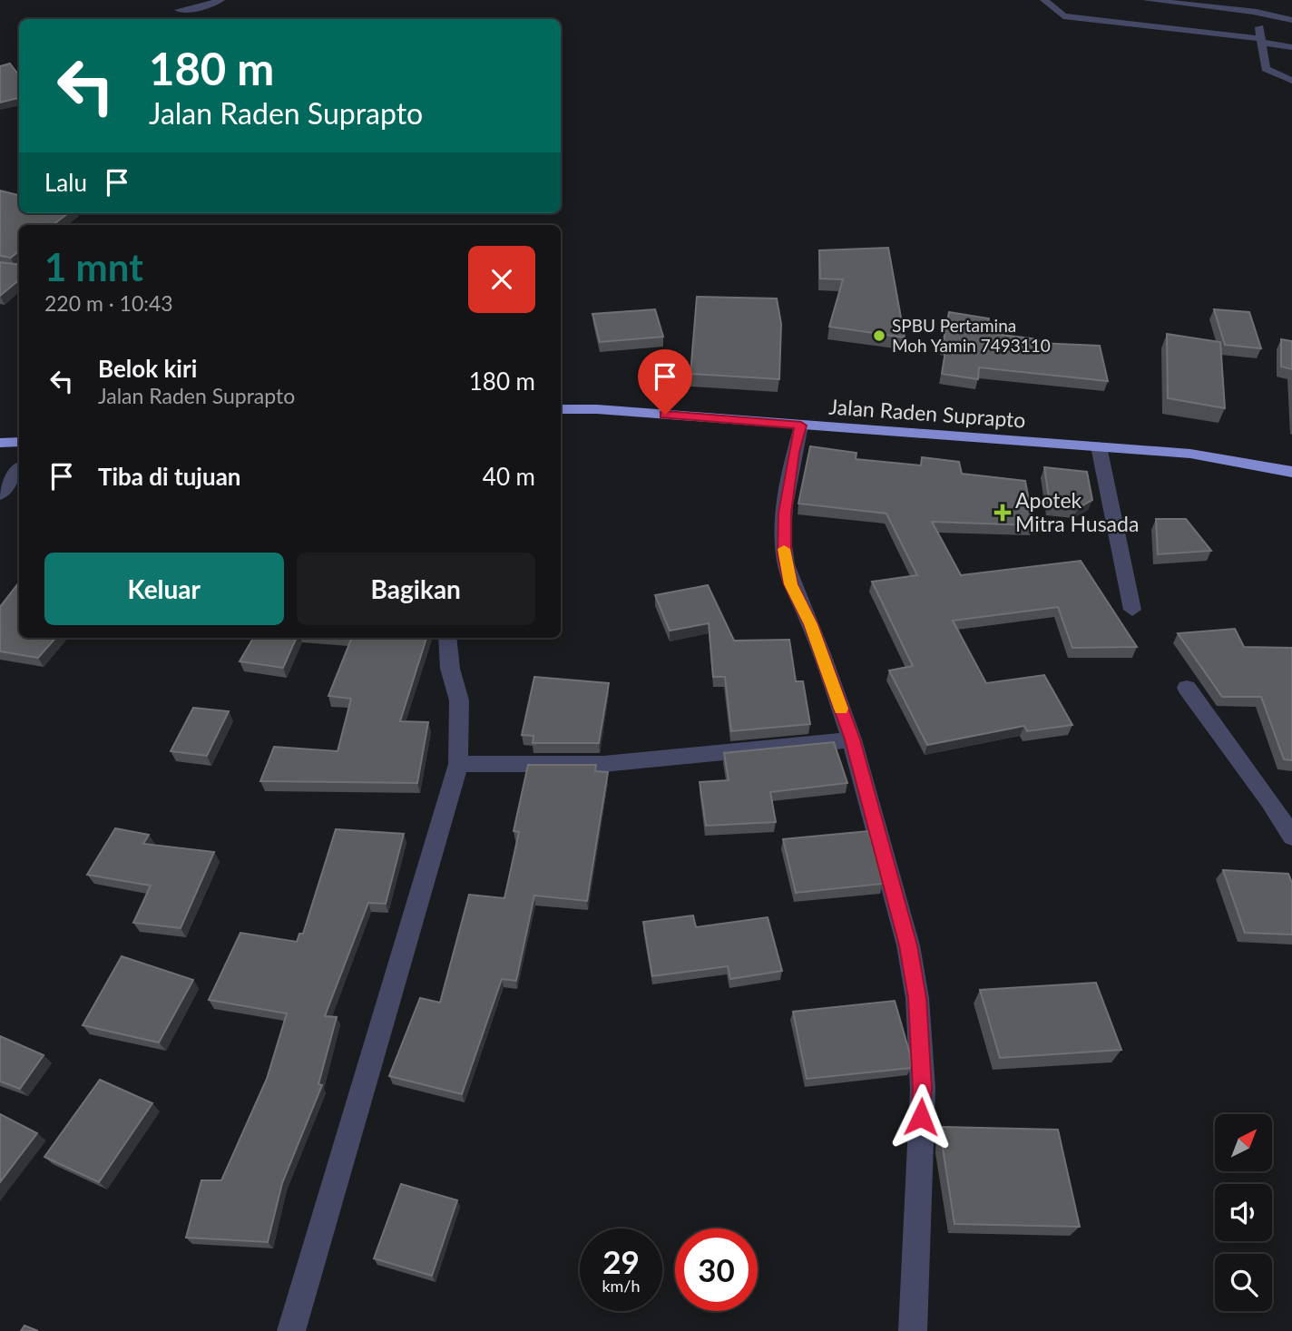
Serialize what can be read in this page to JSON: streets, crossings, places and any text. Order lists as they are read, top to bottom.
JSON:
{
  "streets": {
    "highway": ["Jalan Raden Suprapto"]
  },
  "places": {
    "other": ["SPBU Pertamina Moh Yamin 7493110"],
    "health": ["Apotek Mitra Husada"]
  },
  "north": "top right",
  "page": {
    "turn": ["180 m", "Jalan Raden Suprapto"],
    "then": "Lalu",
    "heading": ["1 mnt", "220 m · 10:43"],
    "list": [
      {
        "name": "Belok kiri",
        "note": "Jalan Raden Suprapto",
        "value": "180 m"
      },
      {
        "name": "Tiba di tujuan",
        "value": "40 m"
      }
    ],
    "buttons": ["Keluar", "Bagikan"],
    "speed": "29 km/h",
    "limit": "30"
  }
}
